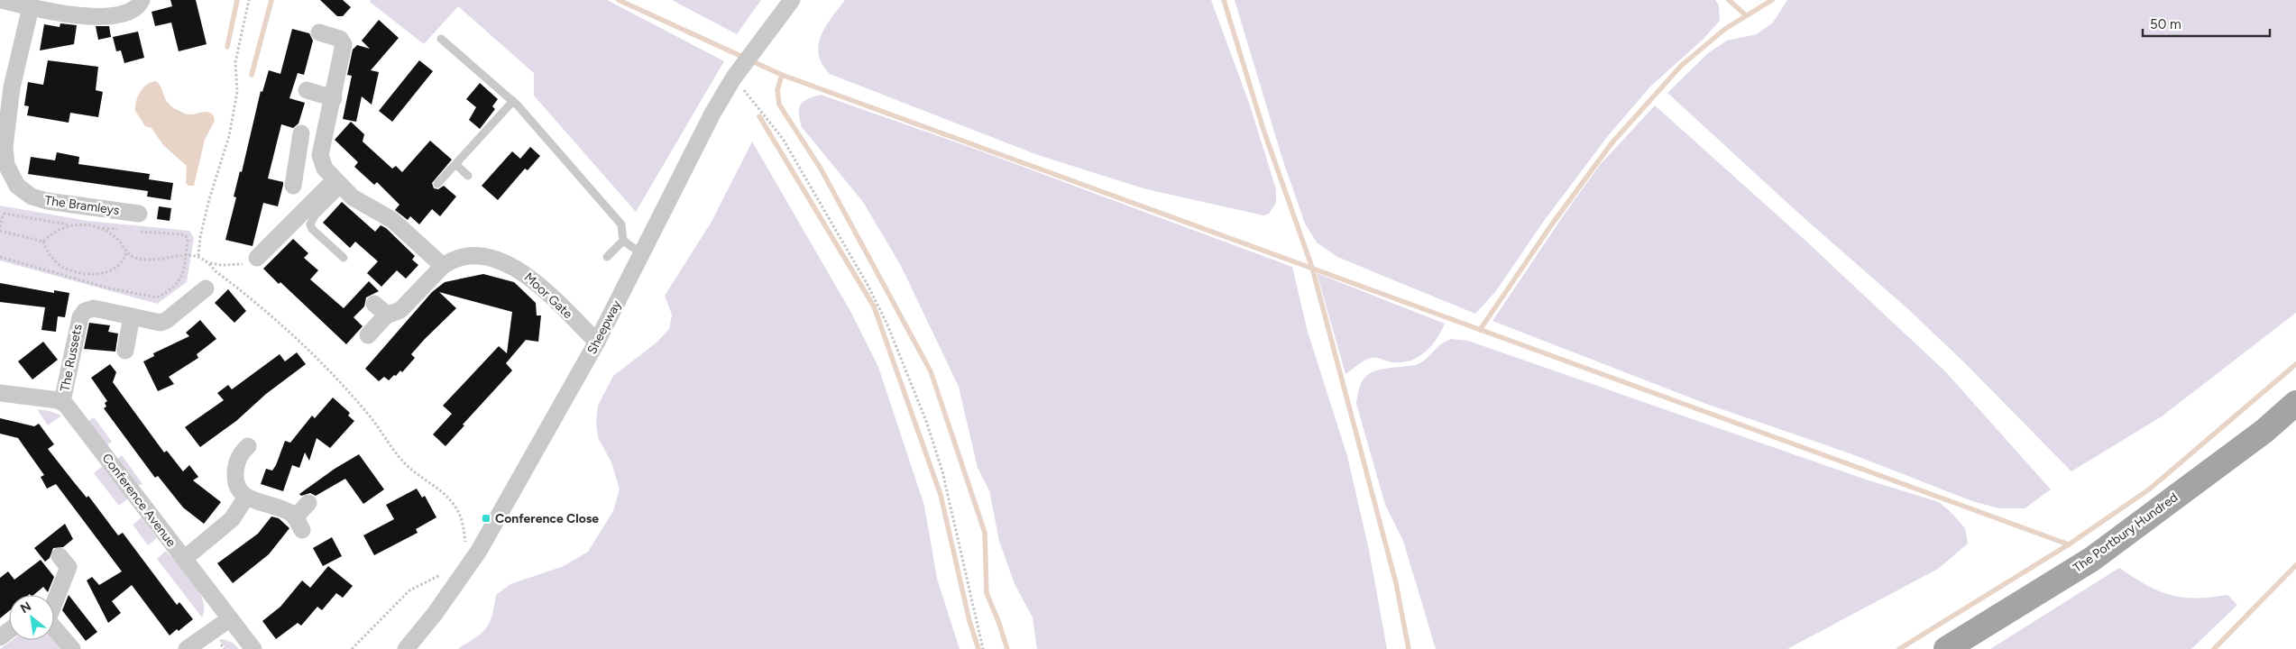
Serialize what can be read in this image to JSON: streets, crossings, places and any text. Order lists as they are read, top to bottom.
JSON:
{
  "streets": {
    "main road": ["The Portbury Hundred"],
    "street": [
      "The Bramleys",
      "Moor Gate",
      "Sheepway",
      "The Russets",
      "Conference Avenue"
    ]
  },
  "crossings": [
    ["Moor Gate", "Sheepway"],
    ["The Russets", "Conference Avenue"]
  ],
  "places": {
    "transit": ["Conference Close"]
  },
  "scale_bar": "50 m",
  "north": "top left"
}
